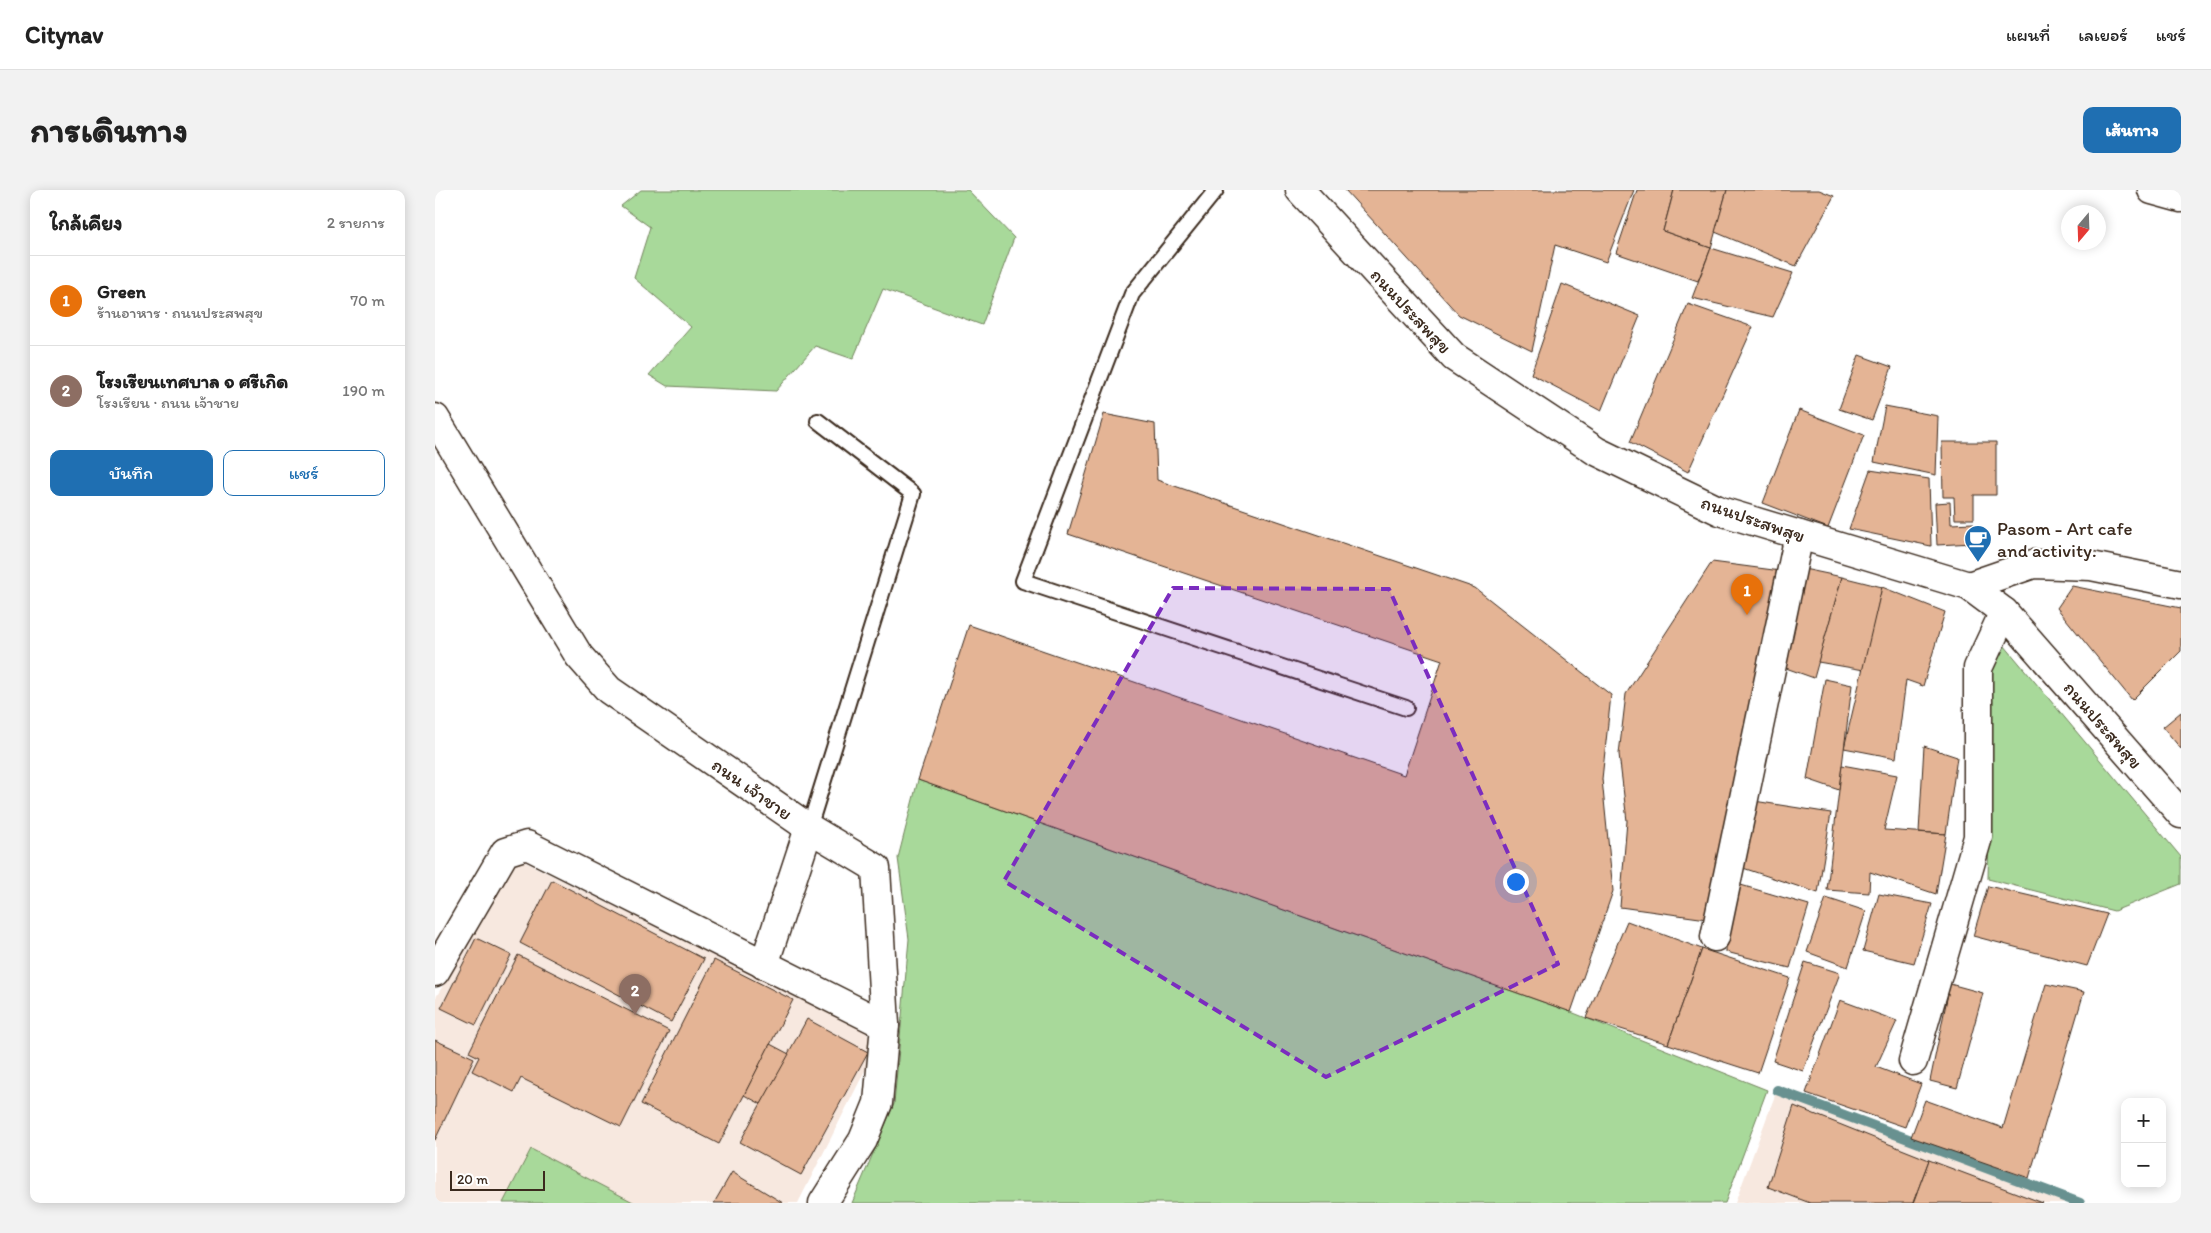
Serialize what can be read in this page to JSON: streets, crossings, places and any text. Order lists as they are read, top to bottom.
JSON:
{
  "streets": {
    "street": ["ถนนประสพสุข", "ถนน เจ้าชาย"]
  },
  "places": {
    "cafe": ["Pasom - Art cafe and activity."]
  },
  "scale_bar": "20 m",
  "north": "bottom",
  "page": {
    "header": "Citynav",
    "nav": ["แผนที่", "เลเยอร์", "แชร์"],
    "buttons": [
      "เส้นทาง",
      ["บันทึก", "แชร์"]
    ],
    "title": "การเดินทาง",
    "heading": ["ใกล้เคียง", "2 รายการ"],
    "list": [
      {
        "mark": "1",
        "name": "Green",
        "note": "ร้านอาหาร · ถนนประสพสุข",
        "value": "70 m"
      },
      {
        "mark": "2",
        "name": "โรงเรียนเทศบาล ๑ ศรีเกิด",
        "note": "โรงเรียน · ถนน เจ้าชาย",
        "value": "190 m"
      }
    ],
    "pins": ["1", "2"],
    "map_buttons": ["+", "−"],
    "scale": "20 m"
  }
}
